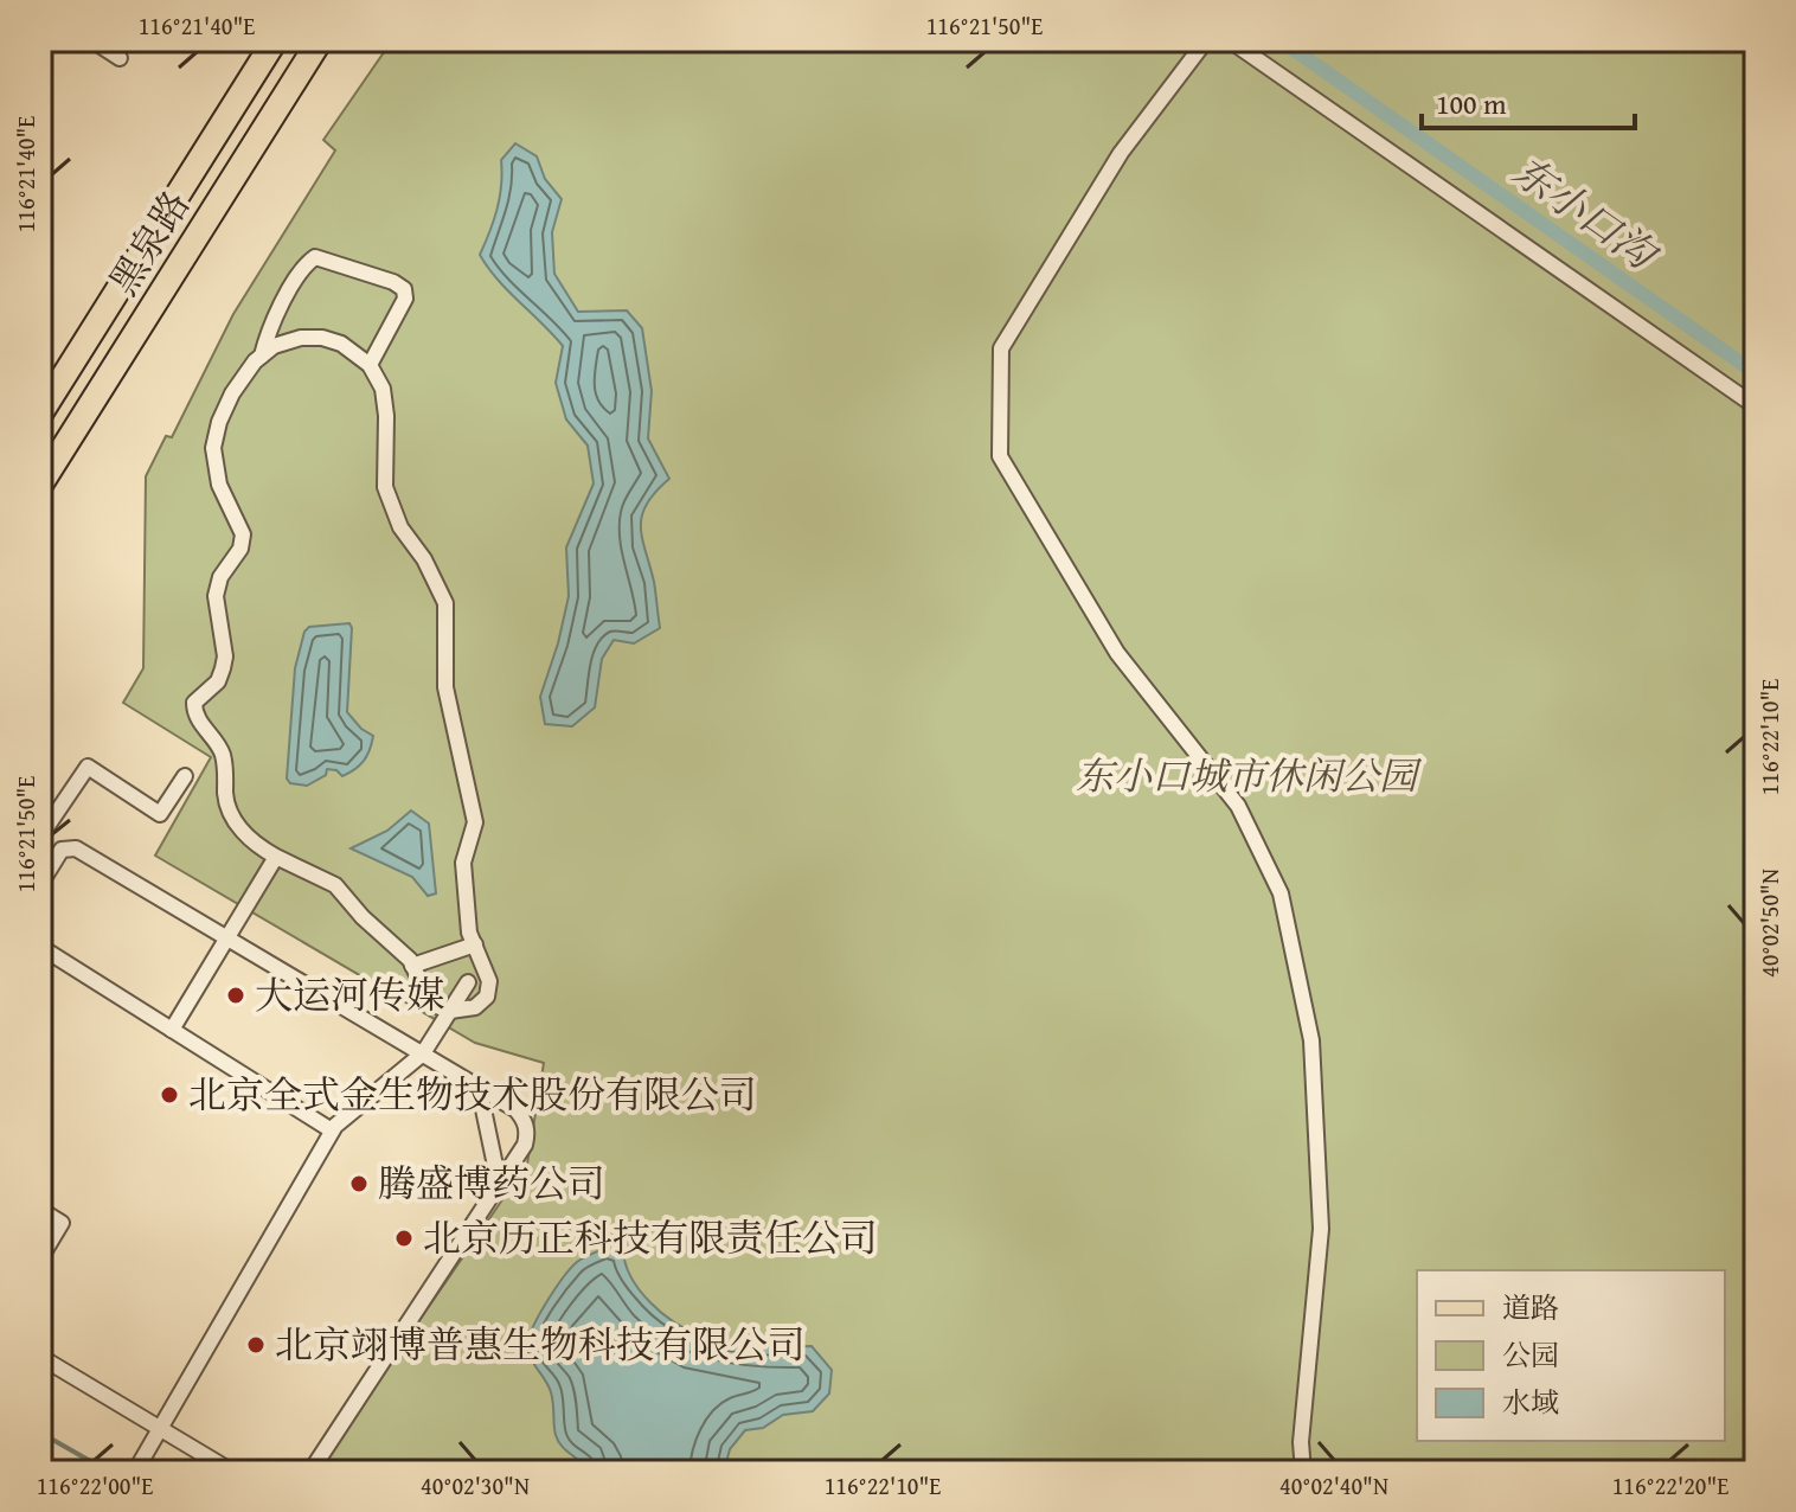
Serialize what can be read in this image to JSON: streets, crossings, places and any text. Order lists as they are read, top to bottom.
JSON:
{
  "streets": {
    "main road": ["黑泉路"]
  },
  "water": ["东小口沟"],
  "parks": ["东小口城市休闲公园"],
  "places": [
    "大运河传媒",
    "北京全式金生物技术股份有限公司",
    "腾盛博药公司",
    "北京历正科技有限责任公司",
    "北京翊博普惠生物科技有限公司"
  ],
  "legend": ["道路", "公园", "水域"],
  "scale_bar": "100 m",
  "coordinates": [
    "116°21'40\"E",
    "116°21'50\"E",
    "116°22'10\"E",
    "40°02'50\"N",
    "116°22'00\"E",
    "40°02'30\"N",
    "40°02'40\"N",
    "116°22'20\"E"
  ]
}
